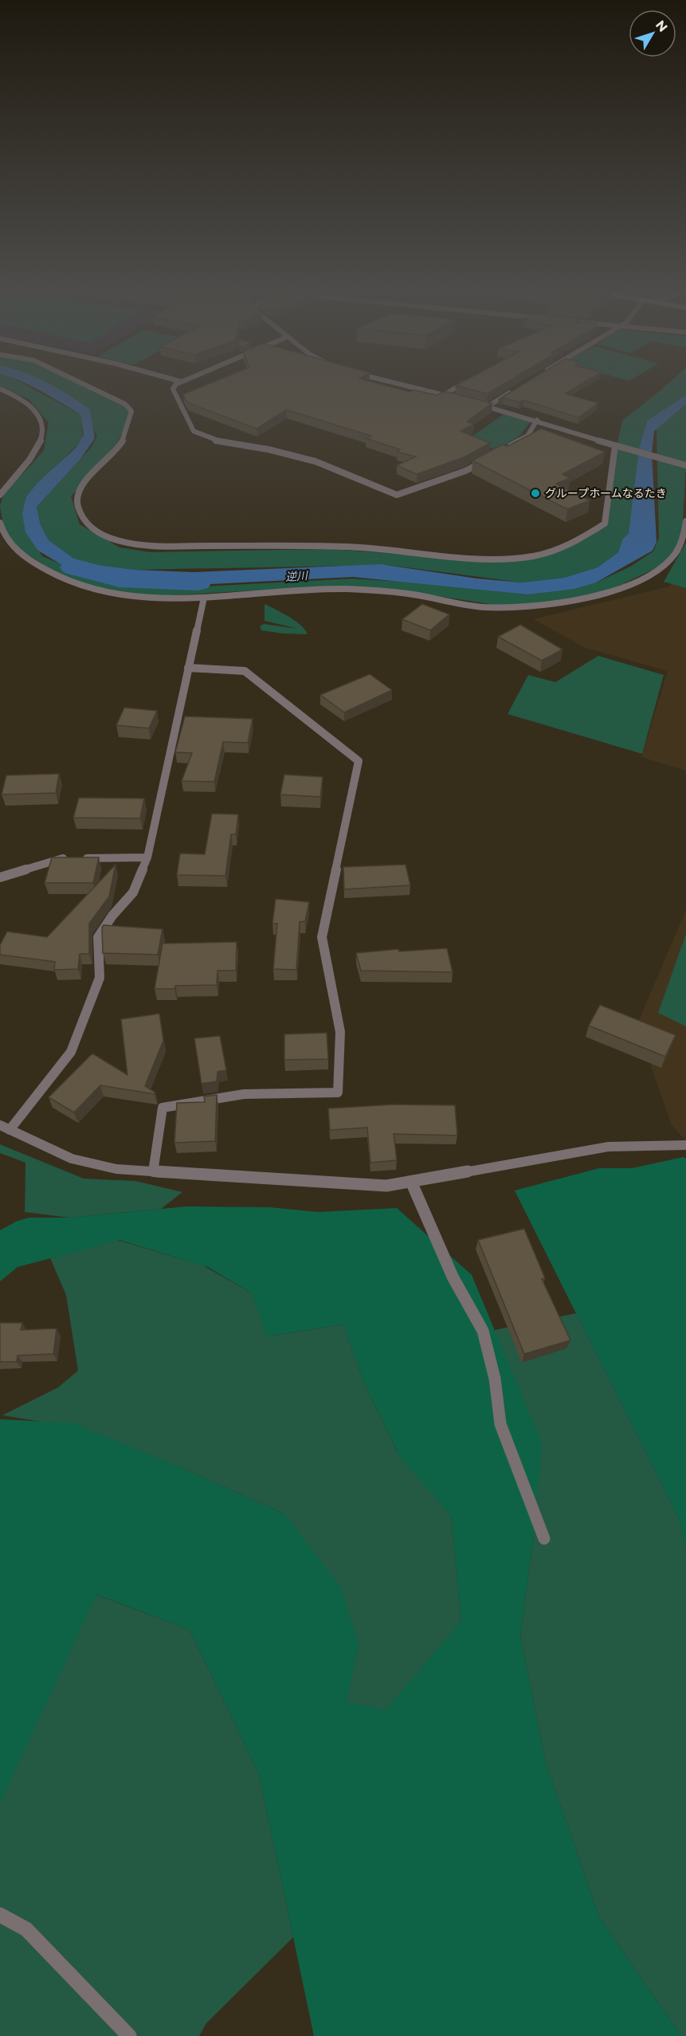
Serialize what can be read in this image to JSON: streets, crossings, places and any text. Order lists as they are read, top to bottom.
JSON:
{
  "water": ["逆川"],
  "places": ["グループホームなるたき"],
  "north": "top right"
}
